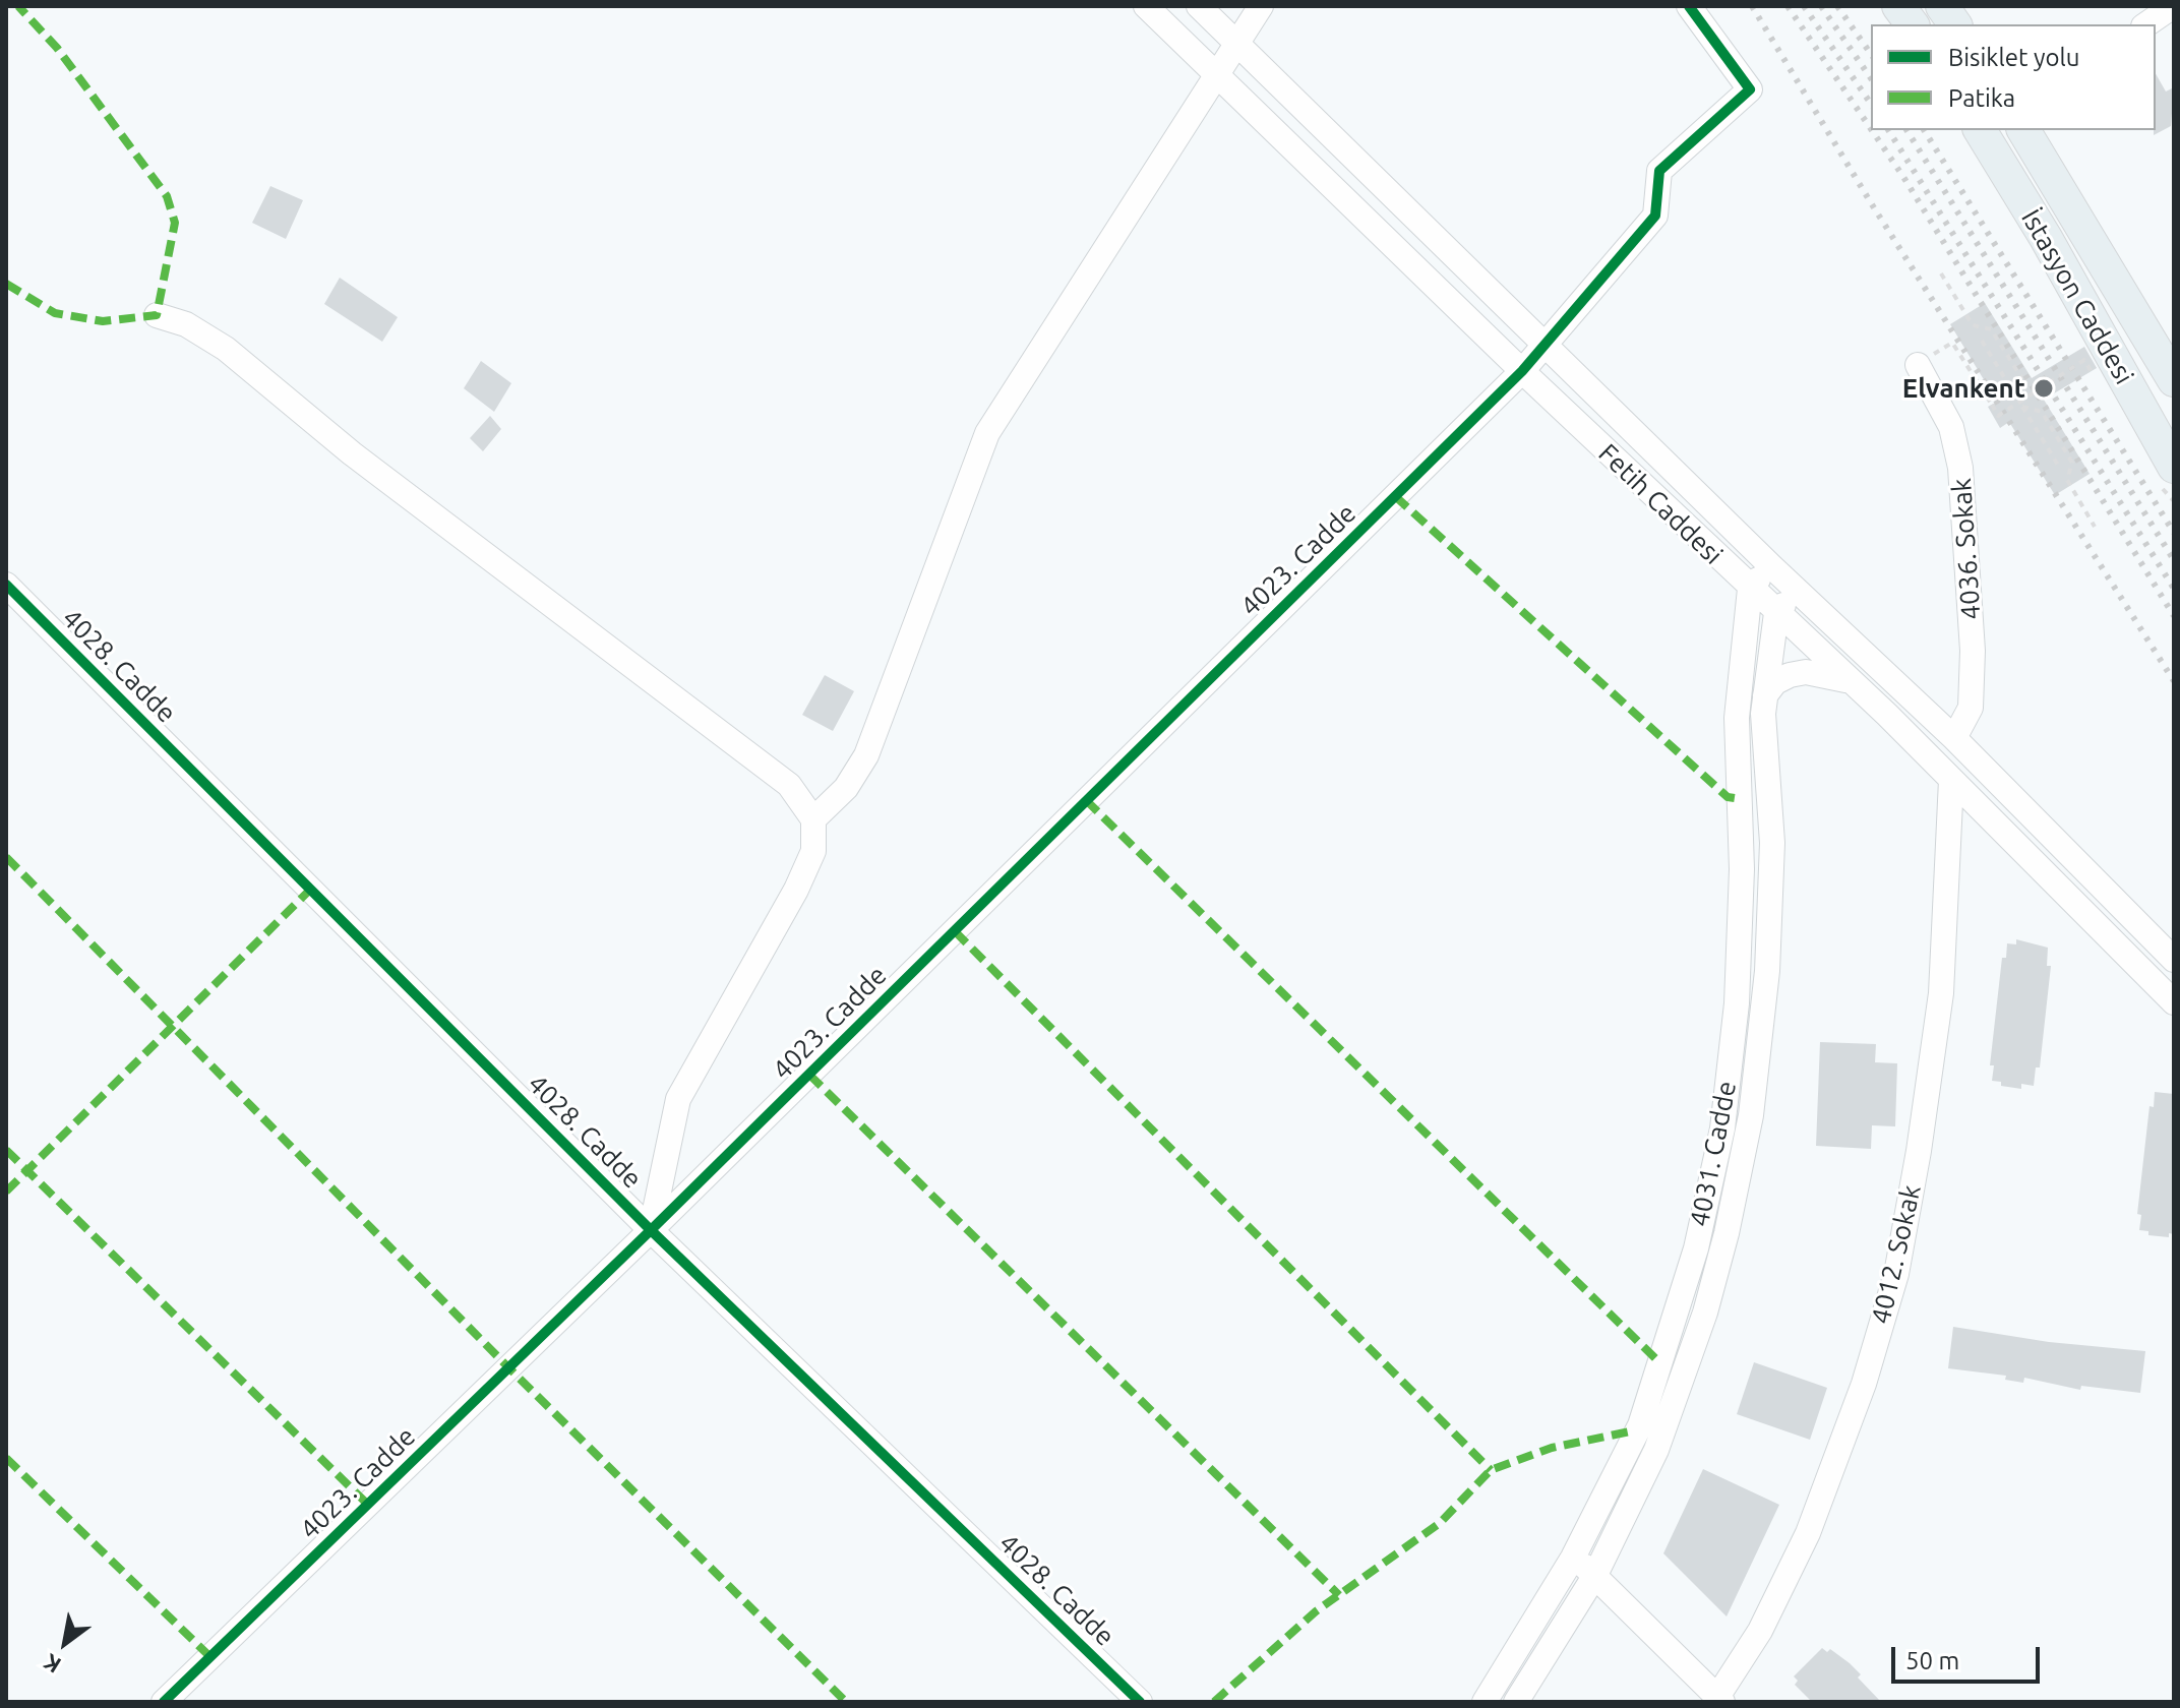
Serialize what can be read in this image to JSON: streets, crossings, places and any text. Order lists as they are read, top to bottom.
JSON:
{
  "streets": {
    "main road": ["İstasyon Caddesi"],
    "street": [
      "Fetih Caddesi",
      "4036. Sokak",
      "4023. Cadde",
      "4028. Cadde",
      "4031. Cadde",
      "4012. Sokak"
    ]
  },
  "crossings": [
    ["Fetih Caddesi", "4036. Sokak"],
    ["Fetih Caddesi", "4023. Cadde"],
    ["Fetih Caddesi", "4031. Cadde"],
    ["Fetih Caddesi", "4012. Sokak"],
    ["4023. Cadde", "4028. Cadde"]
  ],
  "places": ["Elvankent"],
  "legend": ["Bisiklet yolu", "Patika"],
  "scale_bar": "50 m",
  "north": "bottom left"
}
